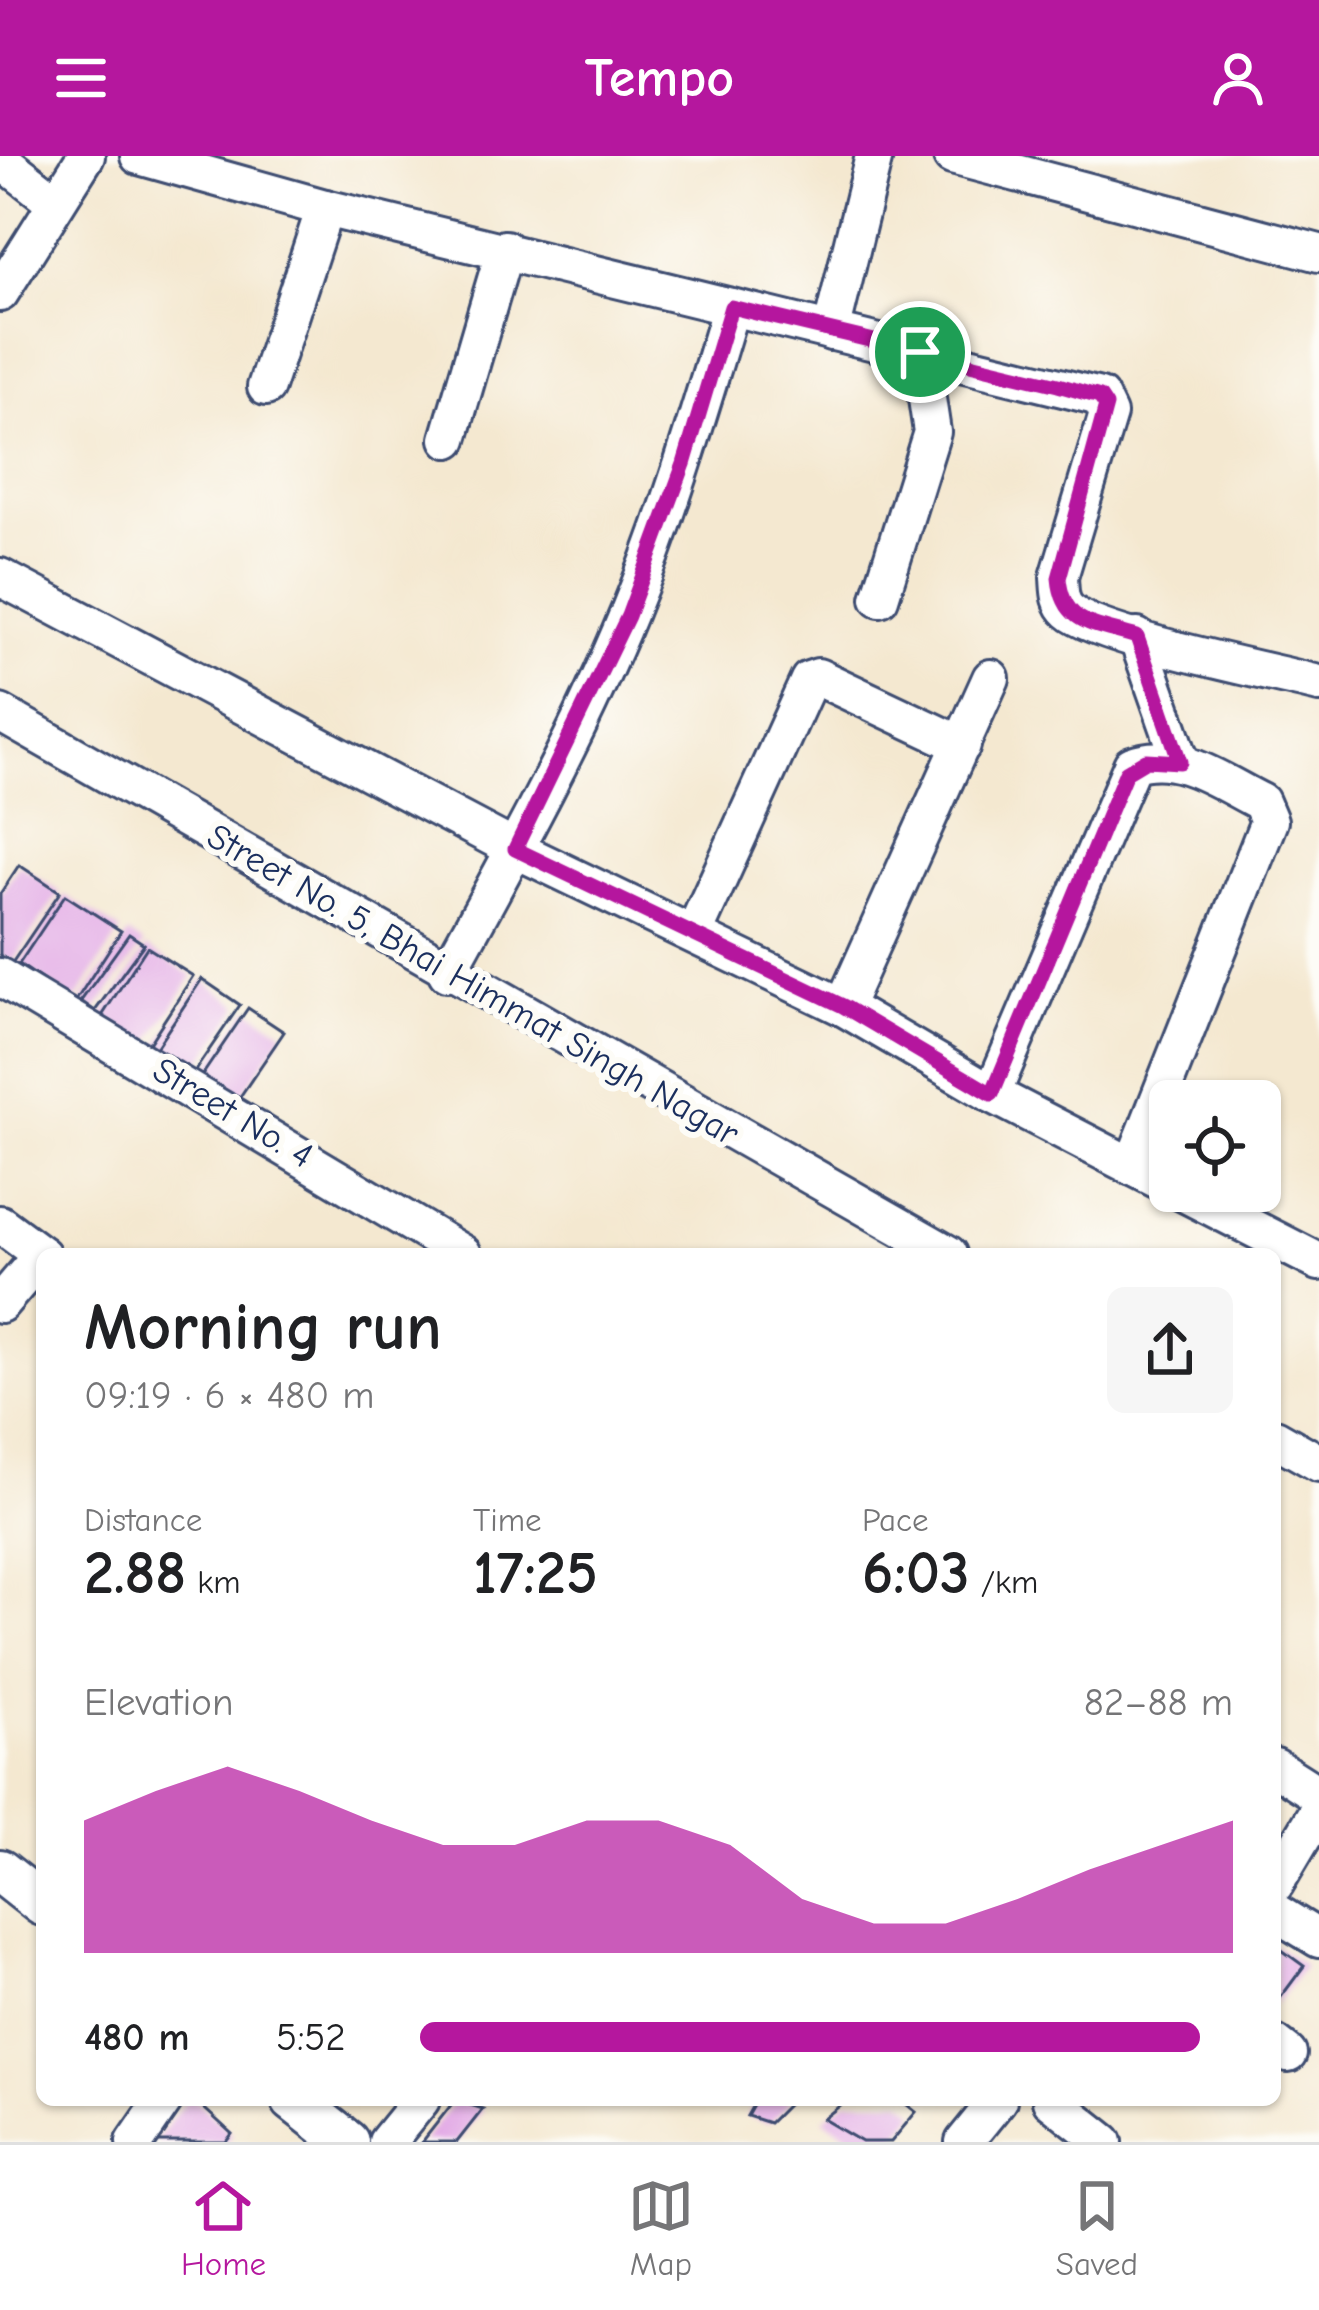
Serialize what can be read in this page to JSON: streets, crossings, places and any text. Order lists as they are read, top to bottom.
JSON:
{
  "streets": {
    "street": ["Street No. 5, Bhai Himmat Singh Nagar", "Street No. 4"]
  },
  "page": {
    "header": "Tempo",
    "heading": ["Morning run", "09:19 · 6 × 480 m"],
    "stats": [
      ["Distance", "2.88 km"],
      ["Time", "17:25"],
      ["Pace", "6:03 /km"]
    ],
    "chart": ["Elevation", "82–88 m"],
    "list": [
      {
        "name": "480 m",
        "note": "5:52"
      }
    ],
    "tabs": ["Home", "Map", "Saved"]
  }
}
